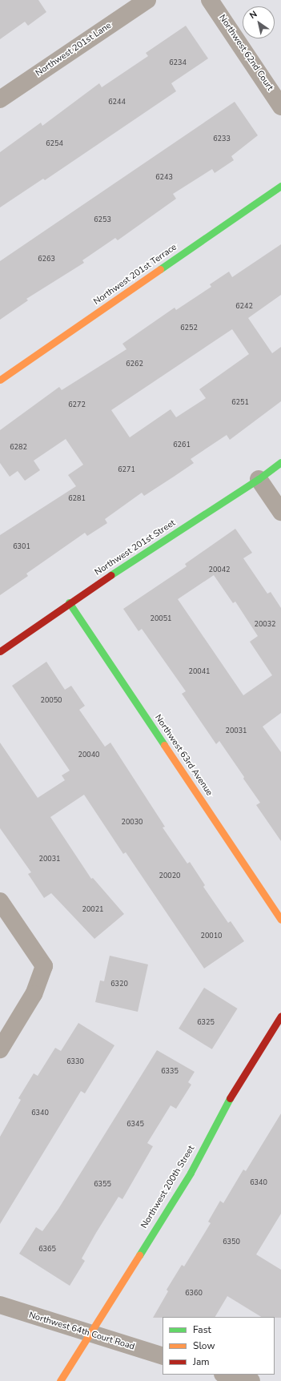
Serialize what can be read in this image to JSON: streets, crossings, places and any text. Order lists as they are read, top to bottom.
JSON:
{
  "streets": {
    "street": [
      "Northwest 201st Lane",
      "Northwest 62nd Court",
      "Northwest 201st Terrace",
      "Northwest 201st Street",
      "Northwest 63rd Avenue",
      "Northwest 200th Street",
      "Northwest 64th Court Road"
    ]
  },
  "crossings": [
    ["Northwest 201st Street", "Northwest 63rd Avenue"],
    ["Northwest 200th Street", "Northwest 64th Court Road"]
  ],
  "house_numbers": [
    "6234",
    "6244",
    "6233",
    "6254",
    "6243",
    "6253",
    "6263",
    "6242",
    "6252",
    "6262",
    "6251",
    "6272",
    "6261",
    "6282",
    "6271",
    "6281",
    "6301",
    "20042",
    "20051",
    "20032",
    "20041",
    "20050",
    "20031",
    "20040",
    "20030",
    "20031",
    "20020",
    "20021",
    "20010",
    "6320",
    "6325",
    "6330",
    "6335",
    "6340",
    "6345",
    "6340",
    "6355",
    "6350",
    "6365",
    "6360"
  ],
  "legend": ["Fast", "Slow", "Jam"],
  "north": "top left"
}
